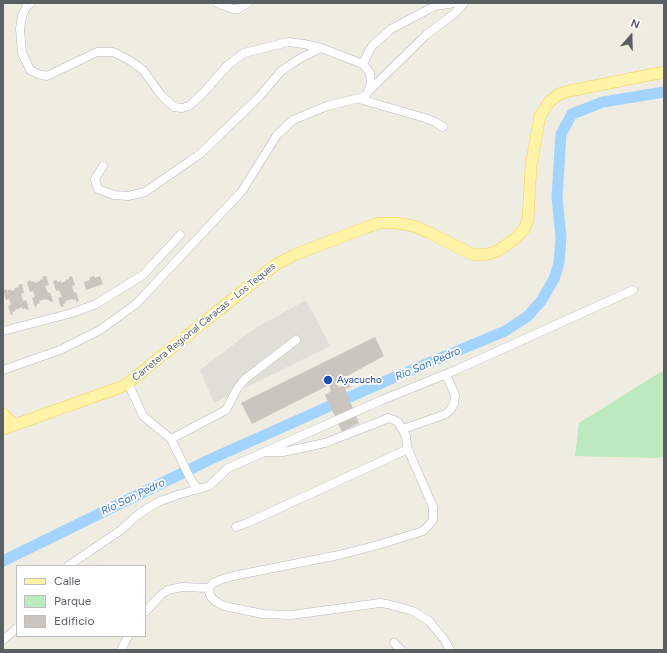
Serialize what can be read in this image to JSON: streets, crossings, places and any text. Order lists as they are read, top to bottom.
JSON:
{
  "streets": {
    "main road": ["Carretera Regional Caracas - Los Teques"]
  },
  "water": ["Río San Pedro"],
  "places": ["Ayacucho"],
  "legend": ["Calle", "Parque", "Edificio"],
  "north": "top"
}
